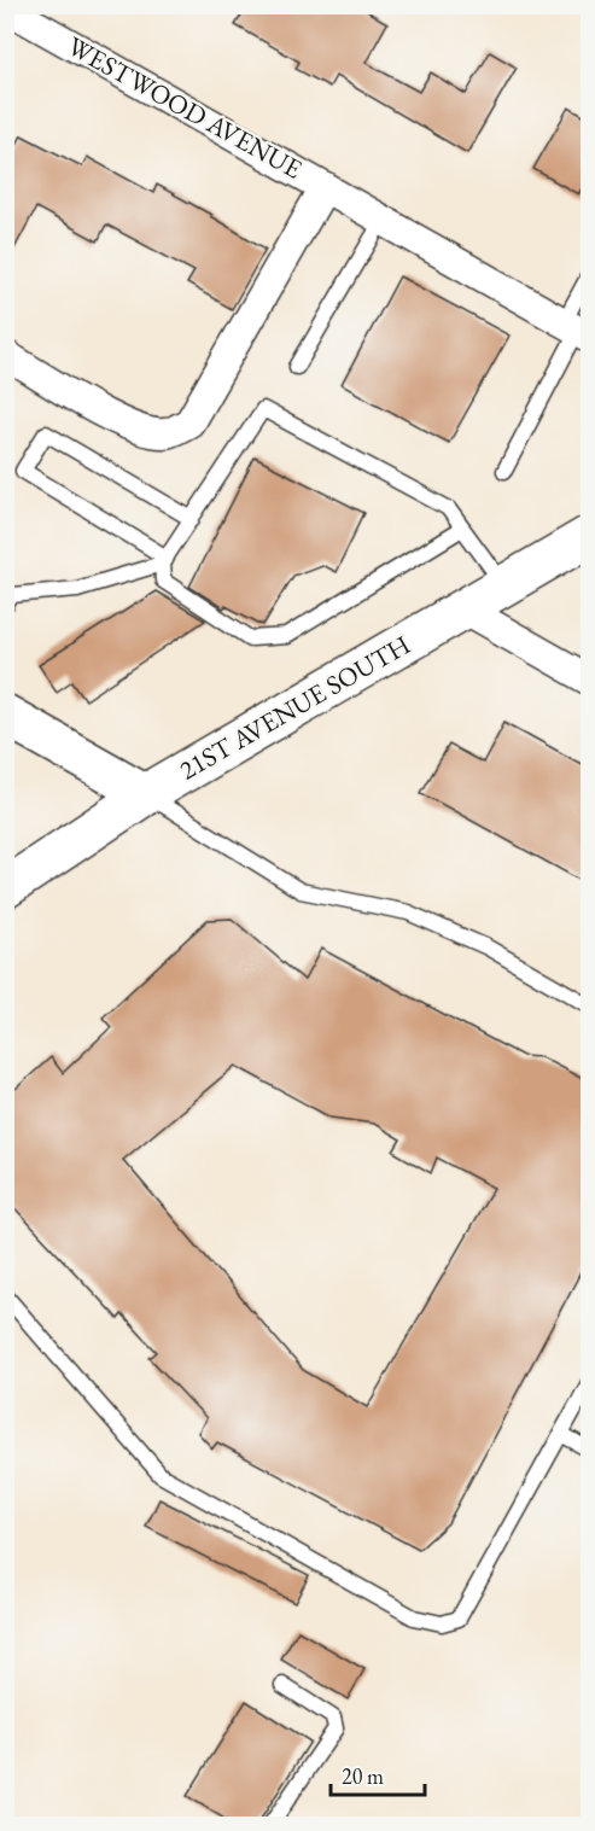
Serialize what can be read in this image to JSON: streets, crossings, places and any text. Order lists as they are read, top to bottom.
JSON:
{
  "streets": {
    "main road": ["21ST AVENUE SOUTH"],
    "street": ["WESTWOOD AVENUE"]
  },
  "scale_bar": "20 m"
}
